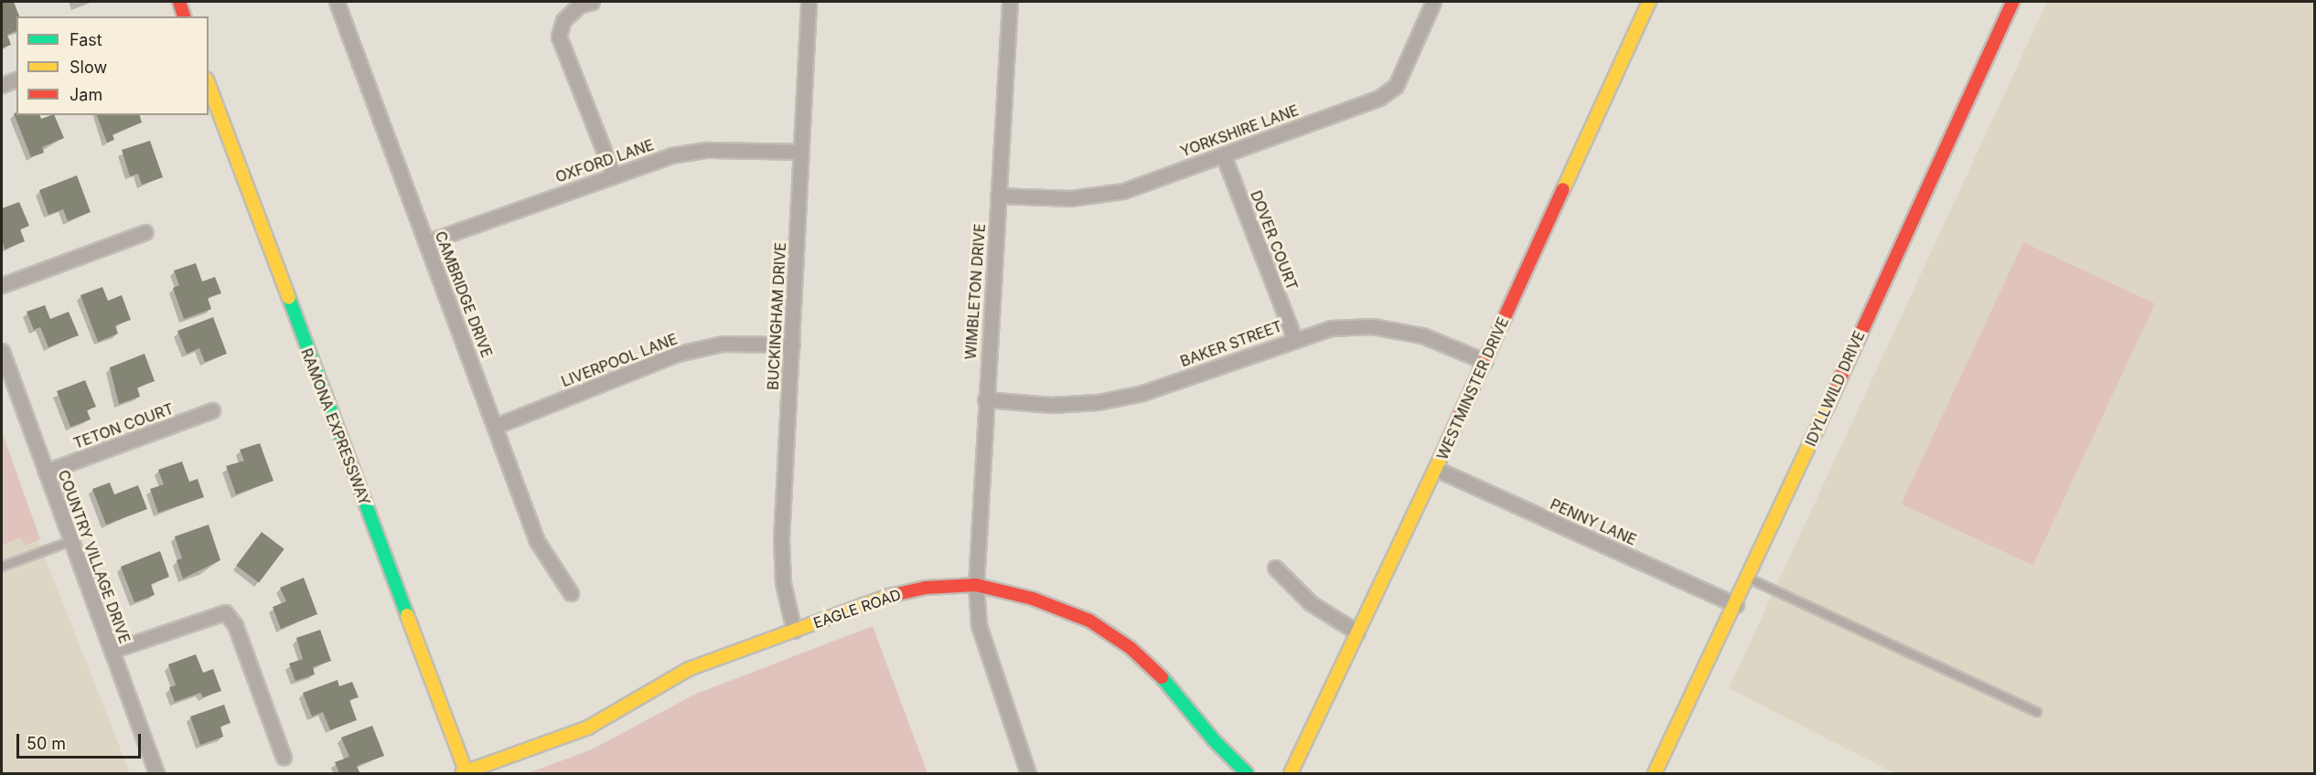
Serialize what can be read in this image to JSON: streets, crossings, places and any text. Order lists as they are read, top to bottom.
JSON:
{
  "streets": {
    "street": [
      "YORKSHIRE LANE",
      "OXFORD LANE",
      "DOVER COURT",
      "WIMBLETON DRIVE",
      "CAMBRIDGE DRIVE",
      "BUCKINGHAM DRIVE",
      "BAKER STREET",
      "LIVERPOOL LANE",
      "WESTMINSTER DRIVE",
      "IDYLLWILD DRIVE",
      "TETON COURT",
      "RAMONA EXPRESSWAY",
      "PENNY LANE",
      "COUNTRY VILLAGE DRIVE",
      "EAGLE ROAD"
    ]
  },
  "crossings": [
    ["YORKSHIRE LANE", "DOVER COURT"],
    ["YORKSHIRE LANE", "WIMBLETON DRIVE"],
    ["OXFORD LANE", "CAMBRIDGE DRIVE"],
    ["OXFORD LANE", "BUCKINGHAM DRIVE"],
    ["DOVER COURT", "BAKER STREET"],
    ["WIMBLETON DRIVE", "BAKER STREET"],
    ["WIMBLETON DRIVE", "EAGLE ROAD"],
    ["CAMBRIDGE DRIVE", "LIVERPOOL LANE"],
    ["BUCKINGHAM DRIVE", "LIVERPOOL LANE"],
    ["BUCKINGHAM DRIVE", "EAGLE ROAD"],
    ["BAKER STREET", "WESTMINSTER DRIVE"],
    ["WESTMINSTER DRIVE", "PENNY LANE"],
    ["IDYLLWILD DRIVE", "PENNY LANE"],
    ["TETON COURT", "COUNTRY VILLAGE DRIVE"],
    ["RAMONA EXPRESSWAY", "EAGLE ROAD"]
  ],
  "legend": ["Fast", "Slow", "Jam"],
  "scale_bar": "50 m"
}
